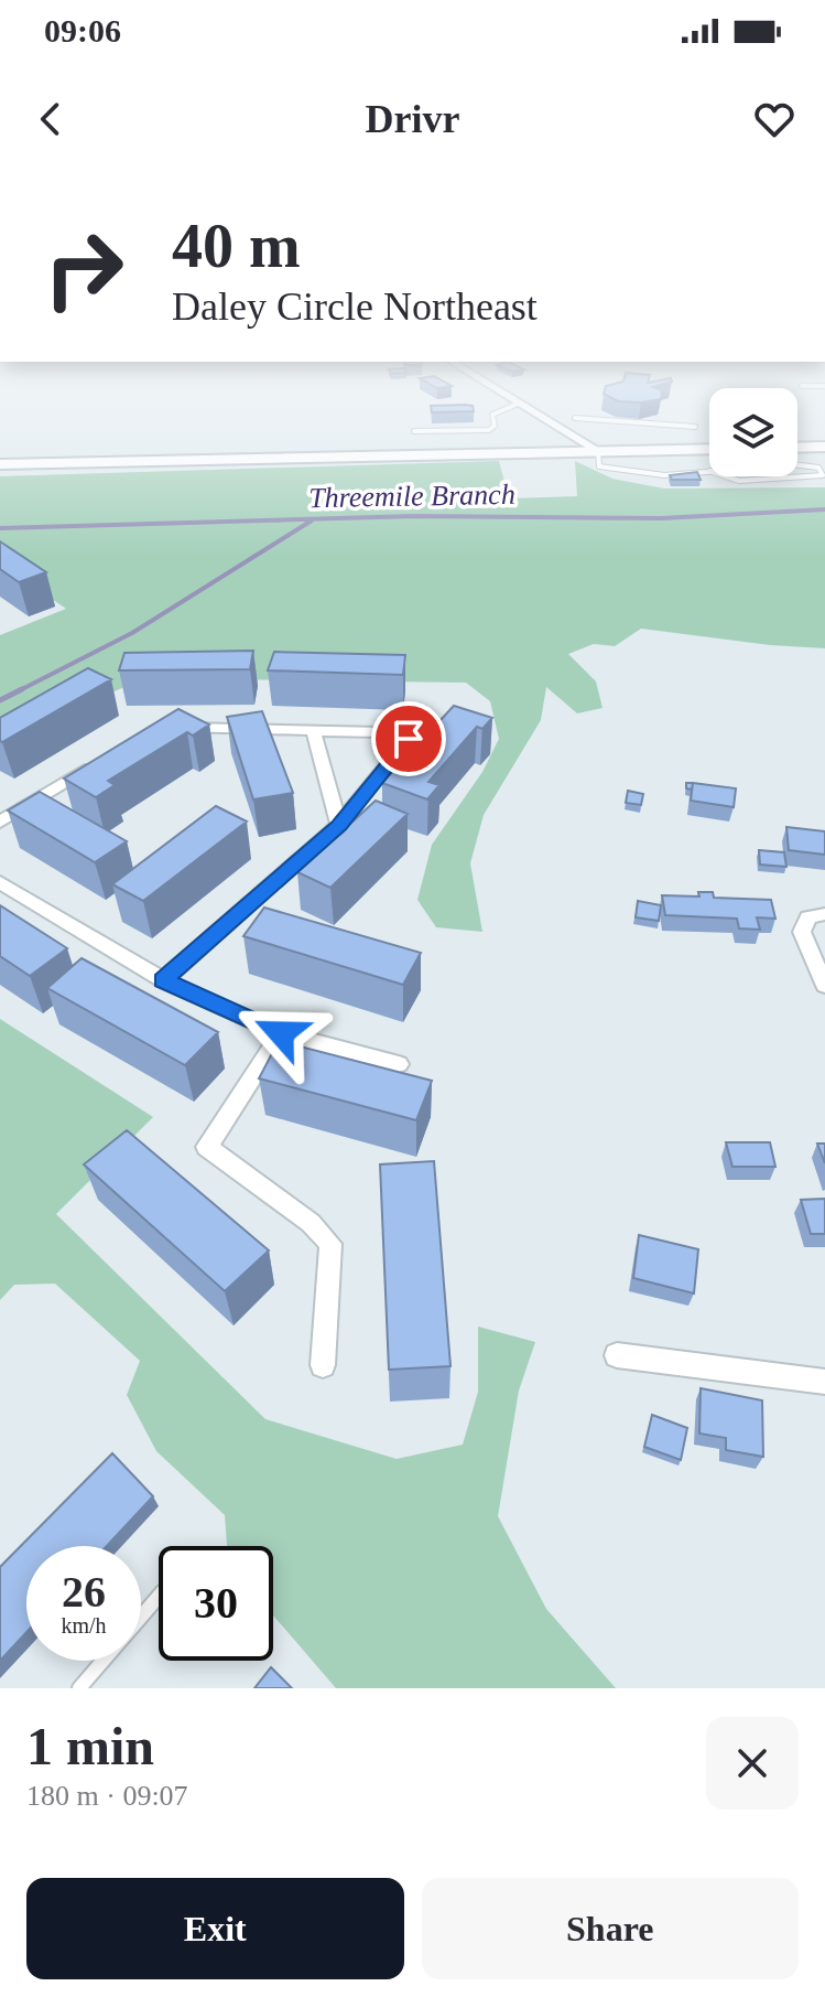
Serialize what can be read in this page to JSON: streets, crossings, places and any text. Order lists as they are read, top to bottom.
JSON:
{
  "water": ["Threemile Branch"],
  "page": {
    "status": "09:06",
    "header": "Drivr",
    "turn": ["40 m", "Daley Circle Northeast"],
    "speed": "26 km/h",
    "limit": "30",
    "heading": ["1 min", "180 m · 09:07"],
    "buttons": ["Exit", "Share"]
  }
}
